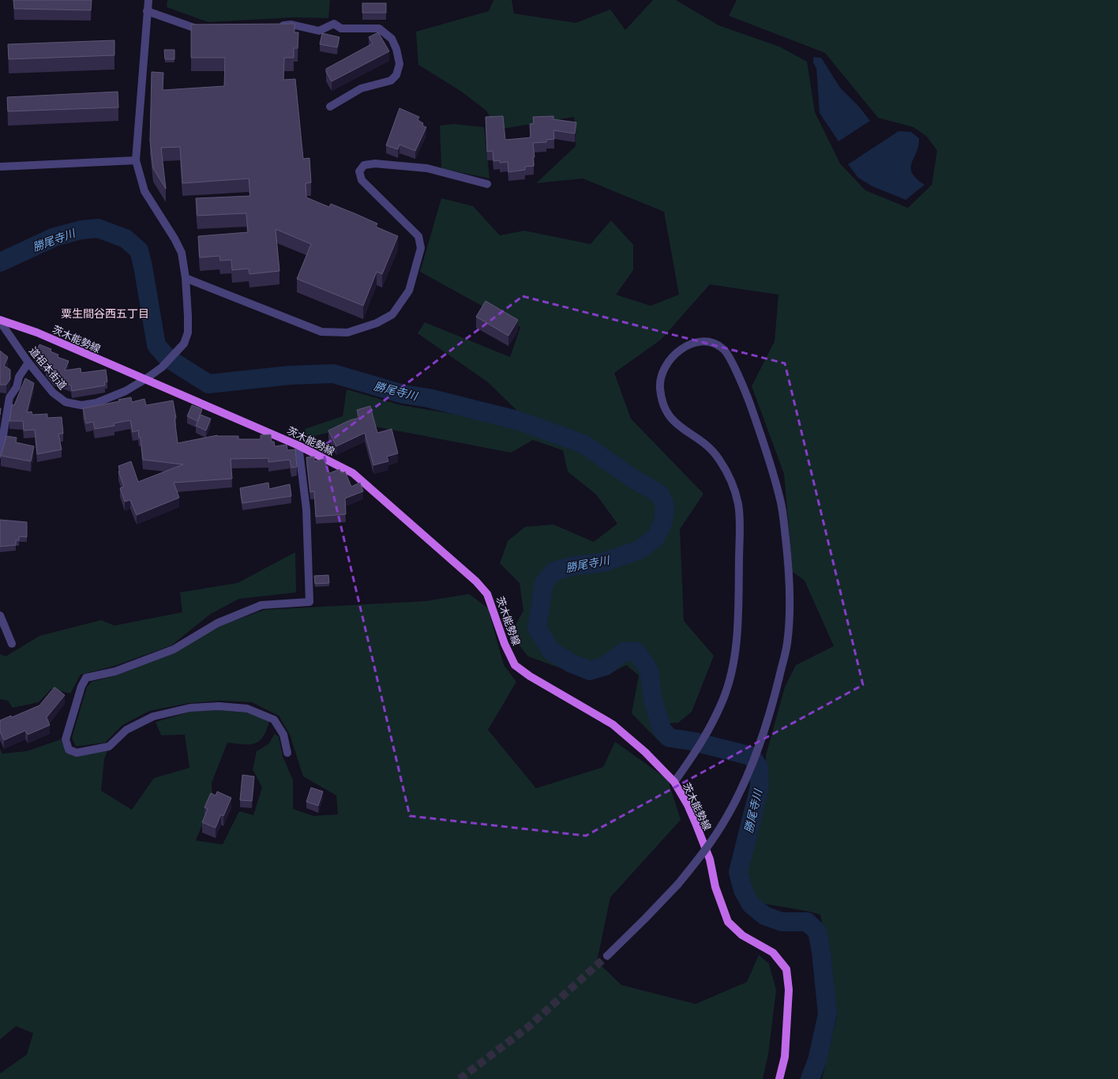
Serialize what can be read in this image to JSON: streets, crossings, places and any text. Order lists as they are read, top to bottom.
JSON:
{
  "streets": {
    "main road": ["茨木能勢線"],
    "street": ["道祖本街道"]
  },
  "crossings": [
    ["茨木能勢線", "道祖本街道"]
  ],
  "districts": ["粟生間谷西五丁目"],
  "water": ["勝尾寺川"]
}
